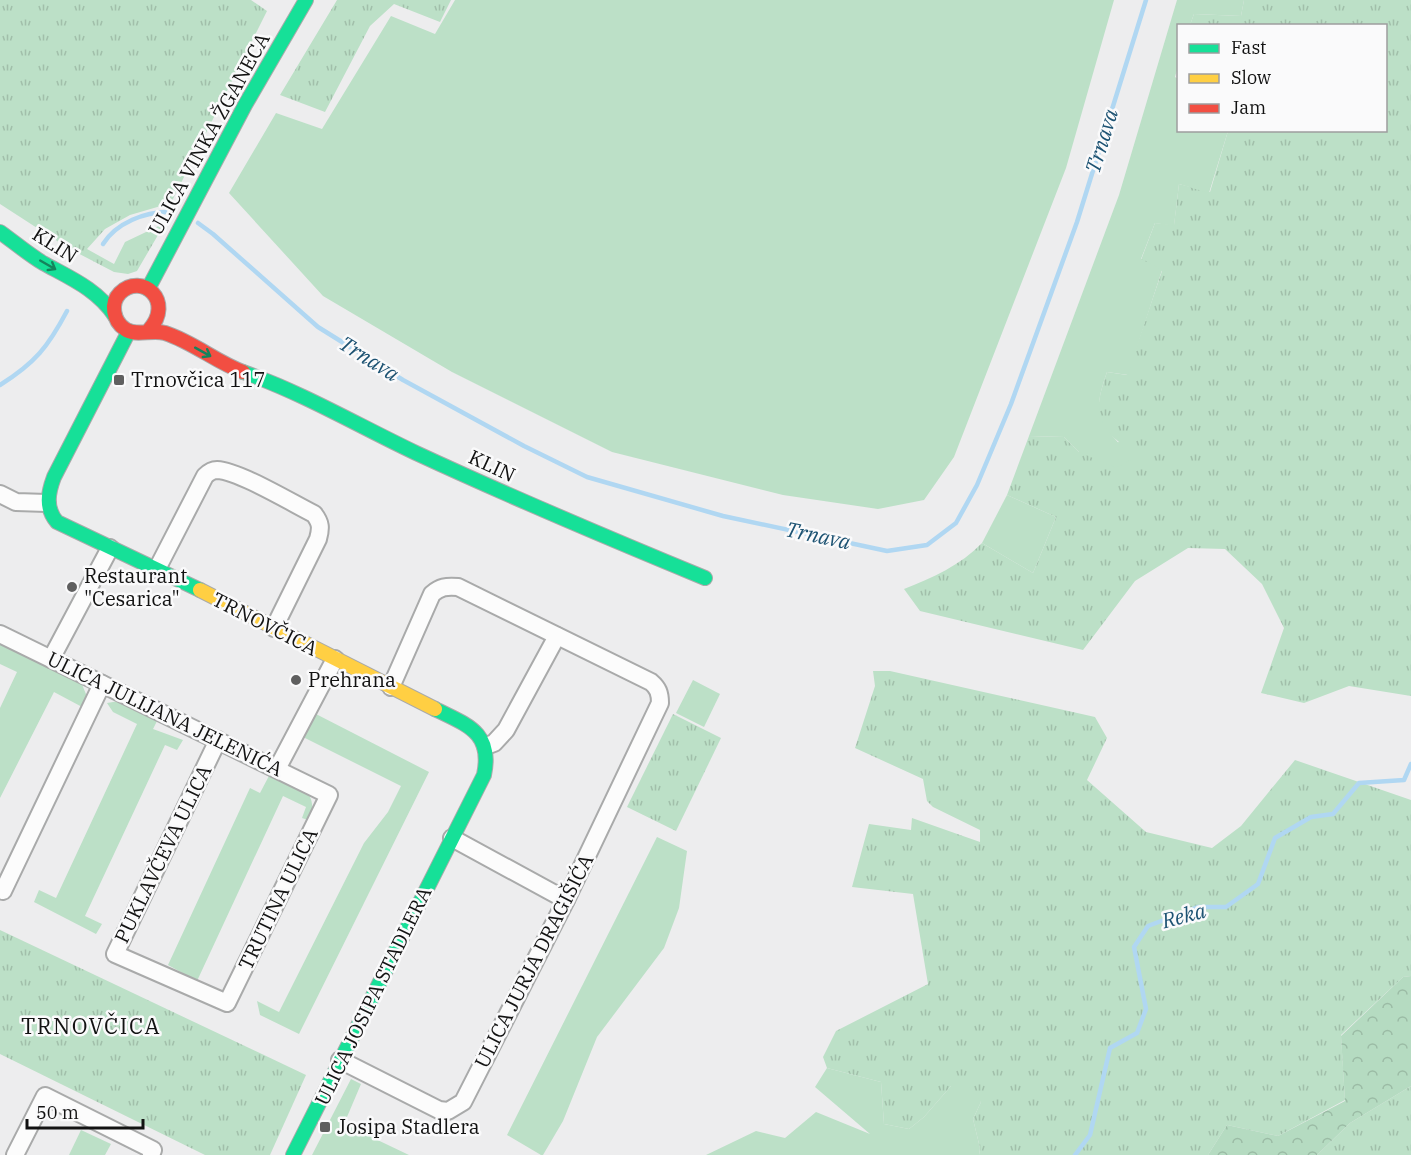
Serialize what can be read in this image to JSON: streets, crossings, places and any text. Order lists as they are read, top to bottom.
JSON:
{
  "streets": {
    "street": [
      "ULICA VINKA ŽGANECA",
      "KLIN",
      "TRNOVČICA",
      "ULICA JULIJANA JELENIĆA",
      "PUKLAVČEVA ULICA",
      "TRUTINA ULICA",
      "ULICA JURJA DRAGIŠIĆA",
      "ULICA JOSIPA STADLERA"
    ]
  },
  "crossings": [
    ["ULICA VINKA ŽGANECA", "KLIN"],
    ["TRNOVČICA", "ULICA JOSIPA STADLERA"],
    ["ULICA JULIJANA JELENIĆA", "PUKLAVČEVA ULICA"],
    ["ULICA JULIJANA JELENIĆA", "TRUTINA ULICA"],
    ["PUKLAVČEVA ULICA", "TRUTINA ULICA"],
    ["ULICA JURJA DRAGIŠIĆA", "ULICA JOSIPA STADLERA"]
  ],
  "districts": ["TRNOVČICA"],
  "water": ["Trnava", "Reka"],
  "places": {
    "transit": ["Trnovčica 117", "Josipa Stadlera"],
    "other": ["Restaurant \"Cesarica\"", "Prehrana"]
  },
  "legend": ["Fast", "Slow", "Jam"],
  "scale_bar": "50 m"
}
